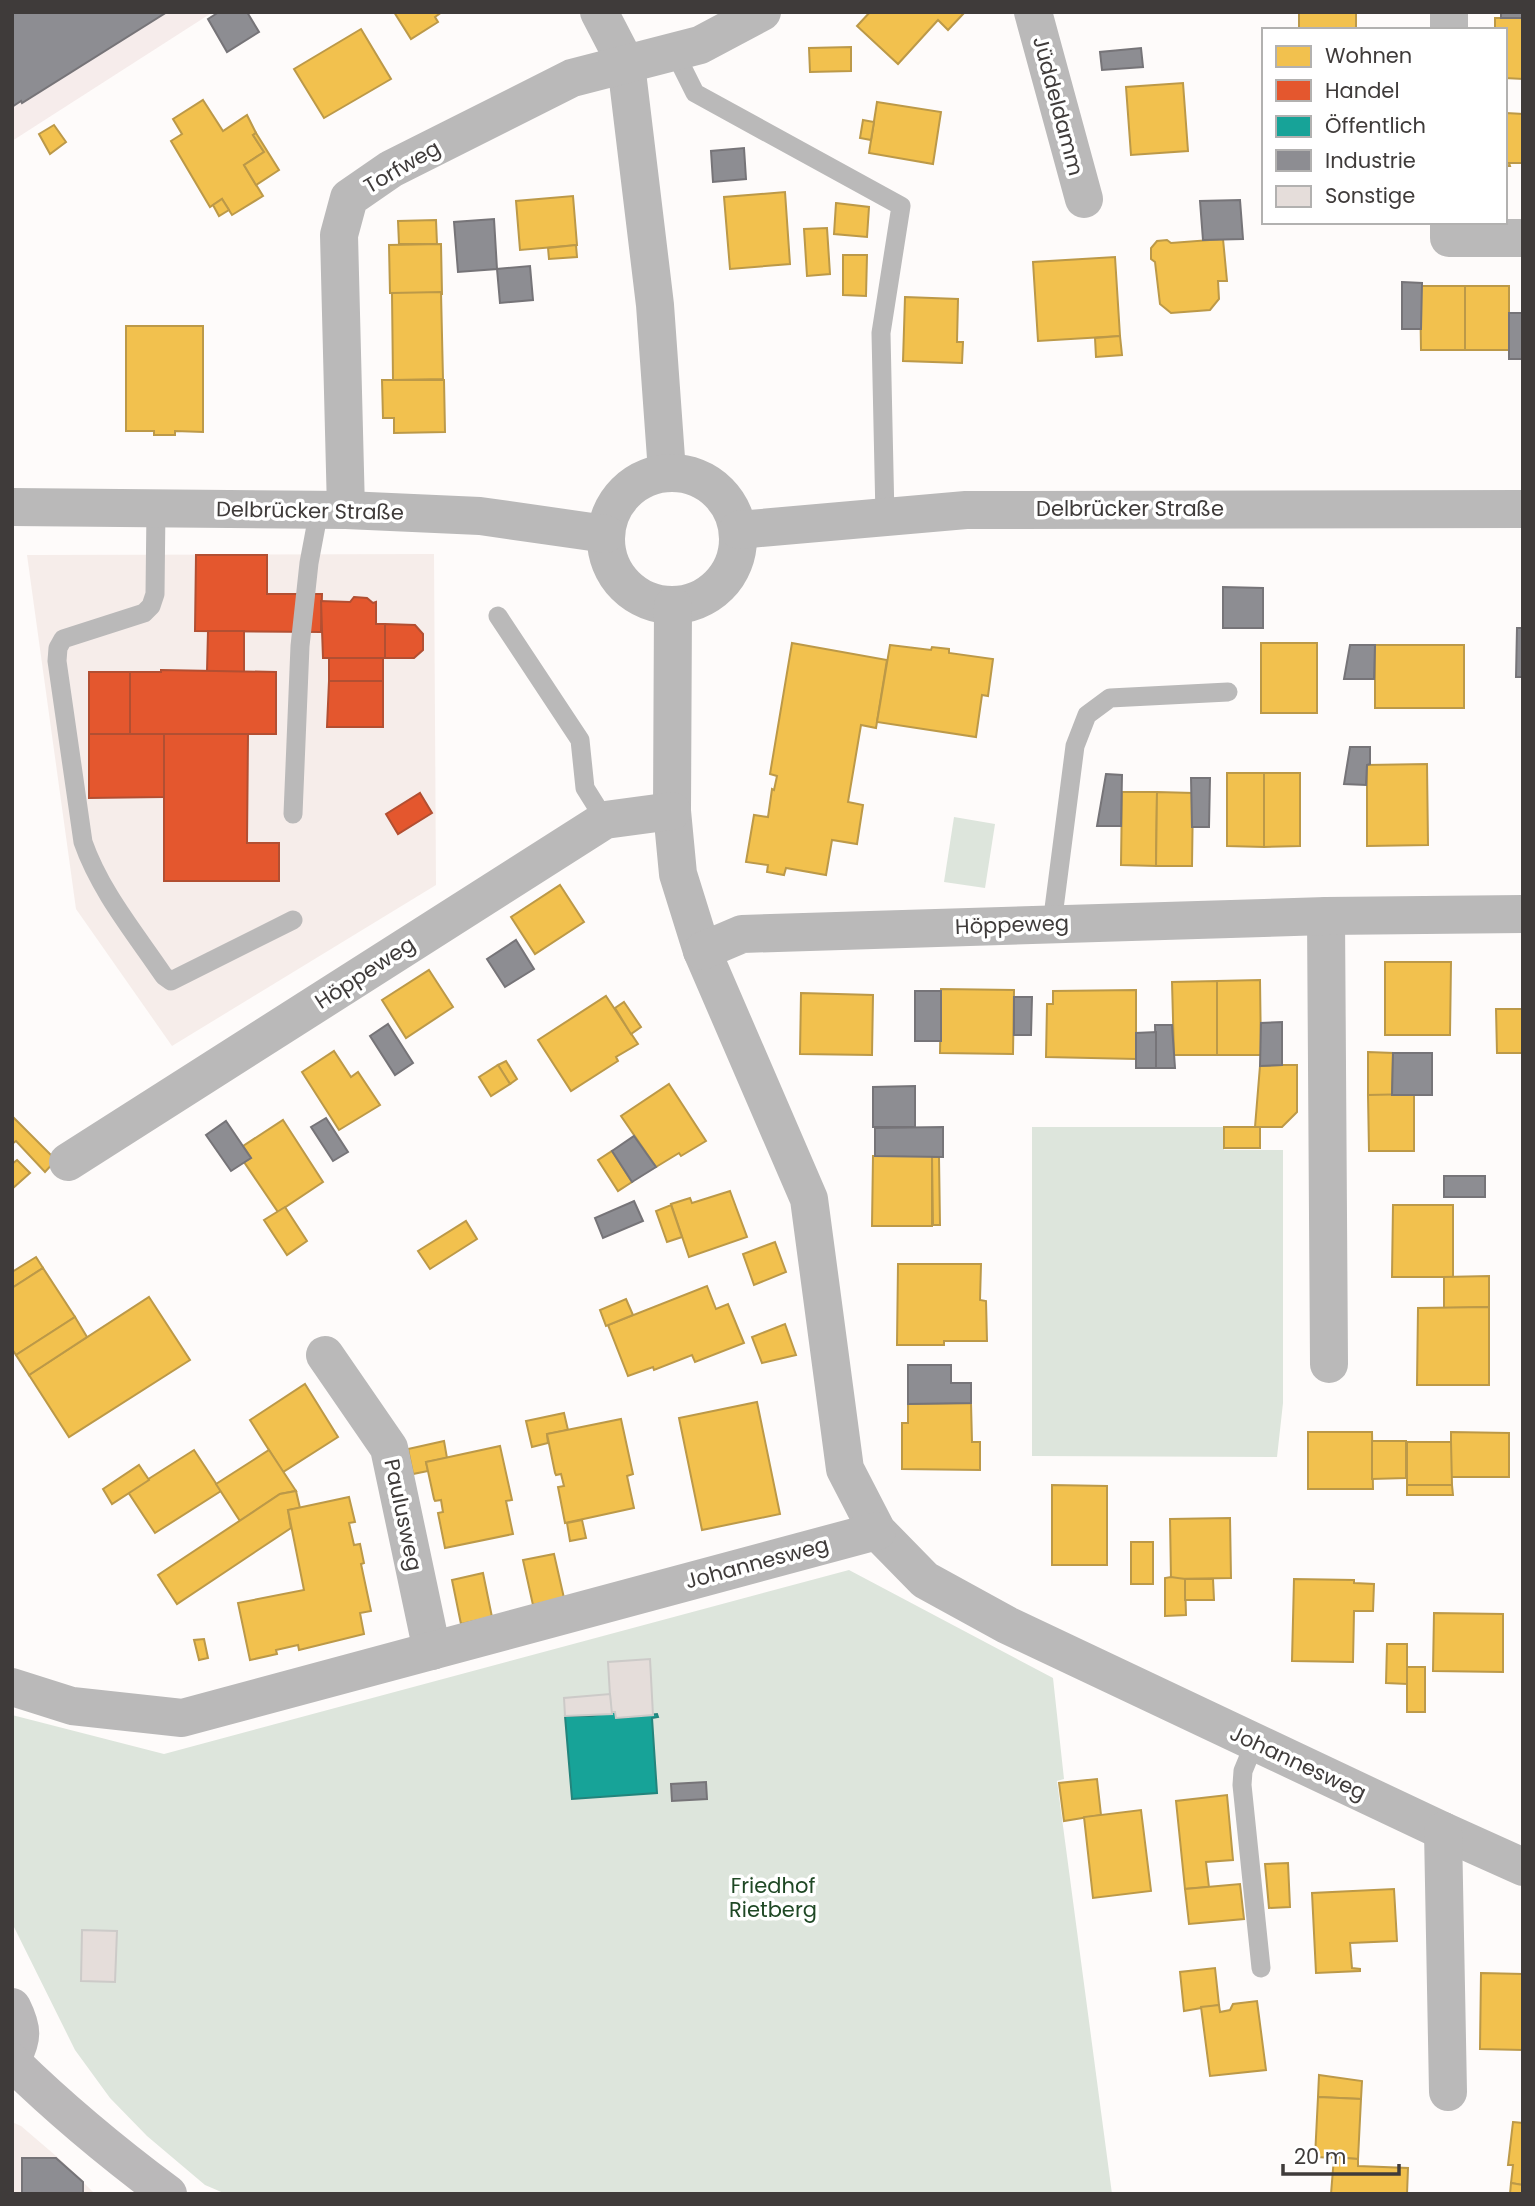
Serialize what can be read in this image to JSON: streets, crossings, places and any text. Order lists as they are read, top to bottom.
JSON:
{
  "streets": {
    "street": [
      "Jüddeldamm",
      "Torfweg",
      "Delbrücker Straße",
      "Höppeweg",
      "Paulusweg",
      "Johannesweg"
    ]
  },
  "crossings": [
    ["Torfweg", "Delbrücker Straße"],
    ["Paulusweg", "Johannesweg"]
  ],
  "parks": ["Friedhof Rietberg"],
  "legend": [
    "Wohnen",
    "Handel",
    "Öffentlich",
    "Industrie",
    "Sonstige"
  ],
  "scale_bar": "20 m"
}
